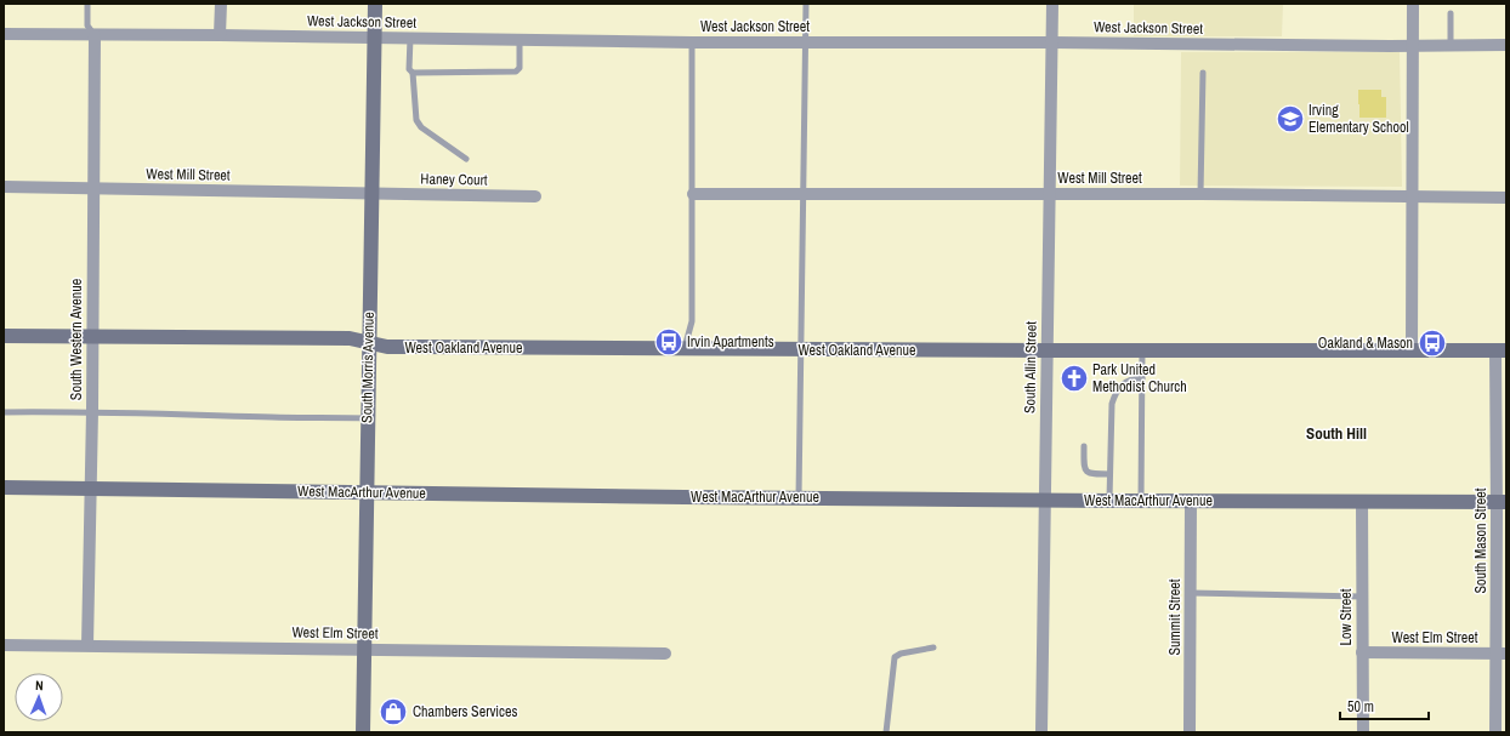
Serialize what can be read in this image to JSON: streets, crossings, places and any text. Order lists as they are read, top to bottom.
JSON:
{
  "streets": {
    "main road": ["West Oakland Avenue", "South Morris Avenue", "West MacArthur Avenue"],
    "street": [
      "West Jackson Street",
      "West Mill Street",
      "Haney Court",
      "South Western Avenue",
      "South Allin Street",
      "South Mason Street",
      "Summit Street",
      "Low Street",
      "West Elm Street"
    ]
  },
  "crossings": [
    ["West Jackson Street", "South Western Avenue"],
    ["West Jackson Street", "South Morris Avenue"],
    ["West Jackson Street", "South Allin Street"],
    ["West Mill Street", "Haney Court"],
    ["West Mill Street", "South Western Avenue"],
    ["West Mill Street", "South Morris Avenue"],
    ["West Mill Street", "South Allin Street"],
    ["Haney Court", "South Morris Avenue"],
    ["South Western Avenue", "West Oakland Avenue"],
    ["South Western Avenue", "West MacArthur Avenue"],
    ["South Western Avenue", "West Elm Street"],
    ["West Oakland Avenue", "South Morris Avenue"],
    ["West Oakland Avenue", "South Allin Street"],
    ["West Oakland Avenue", "South Mason Street"],
    ["South Morris Avenue", "West MacArthur Avenue"],
    ["South Morris Avenue", "West Elm Street"],
    ["South Allin Street", "West MacArthur Avenue"],
    ["West MacArthur Avenue", "South Mason Street"],
    ["West MacArthur Avenue", "Summit Street"],
    ["West MacArthur Avenue", "Low Street"],
    ["South Mason Street", "West Elm Street"],
    ["Low Street", "West Elm Street"]
  ],
  "districts": ["South Hill"],
  "places": {
    "school or university": ["Irving Elementary School"],
    "bus stop": ["Irvin Apartments", "Oakland & Mason"],
    "church": ["Park United Methodist Church"],
    "shop": ["Chambers Services"]
  },
  "scale_bar": "50 m",
  "north": "top"
}
